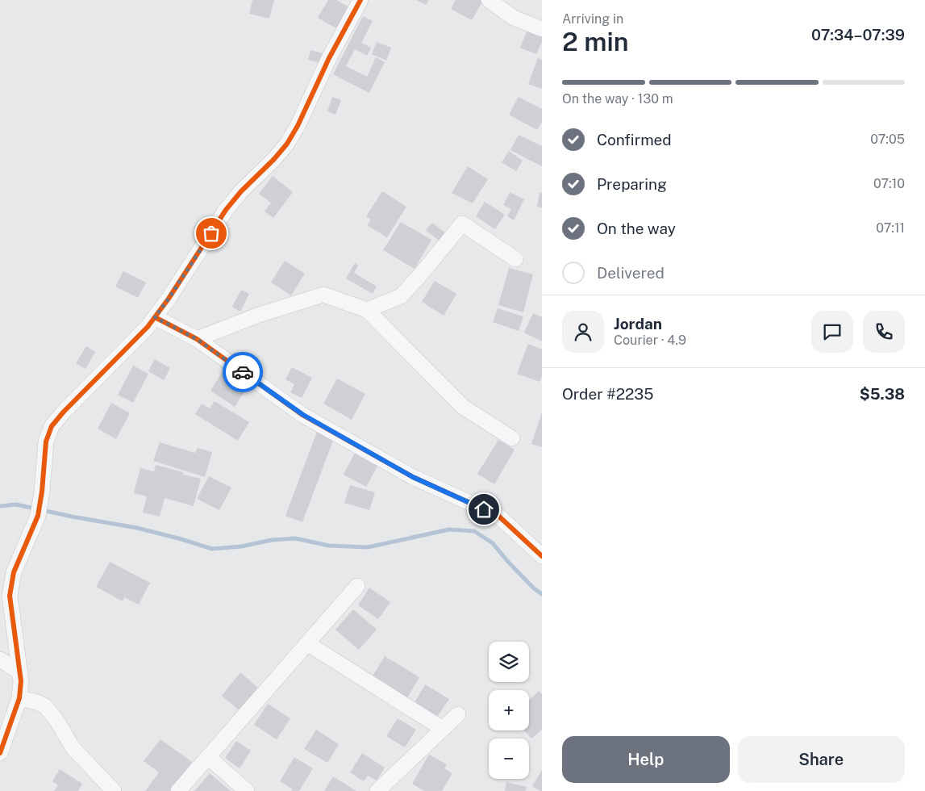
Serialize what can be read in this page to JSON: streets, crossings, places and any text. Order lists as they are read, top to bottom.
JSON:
{
  "page": {
    "heading": ["2 min", "Arriving in", "07:34–07:39"],
    "panel": [
      "Jordan",
      "Courier · 4.9",
      "Order #2235",
      "$5.38"
    ],
    "bar": "On the way · 130 m",
    "list": [
      ["Confirmed", "07:05"],
      ["Preparing", "07:10"],
      ["On the way", "07:11"],
      "Delivered"
    ],
    "map_buttons": ["+", "−"],
    "buttons": ["Help", "Share"]
  }
}
